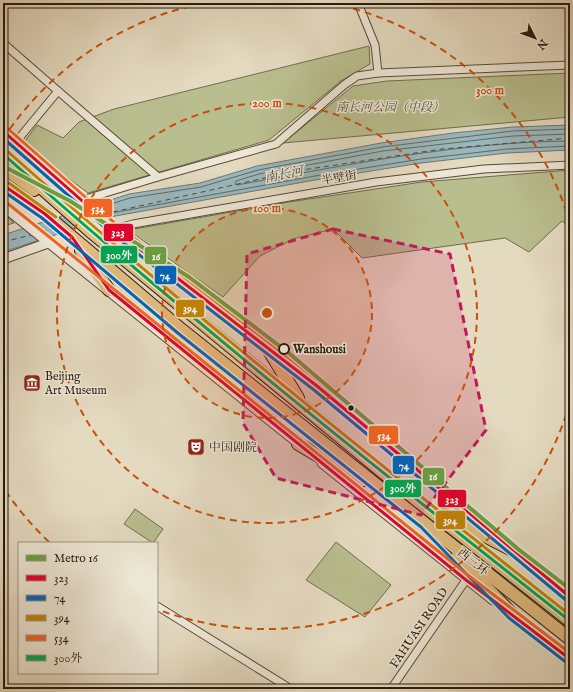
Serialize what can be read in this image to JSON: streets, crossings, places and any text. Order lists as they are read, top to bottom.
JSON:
{
  "streets": {
    "highway": ["西三环"],
    "street": ["半壁街", "FAHUASI ROAD"]
  },
  "water": ["南长河"],
  "parks": ["南长河公园（中段）"],
  "places": {
    "other": ["Wanshousi"],
    "museum": ["Beijing Art Museum"],
    "theatre": ["中国剧院"]
  },
  "lines": [
    "transit line 534",
    "transit line 323",
    "transit line 74",
    "transit line 394",
    "transit line 300外",
    "metro line 16"
  ],
  "legend": [
    "Metro 16",
    "323",
    "74",
    "394",
    "534",
    "300外"
  ],
  "north": "bottom right",
  "rings": ["300 m", "200 m", "100 m"]
}
